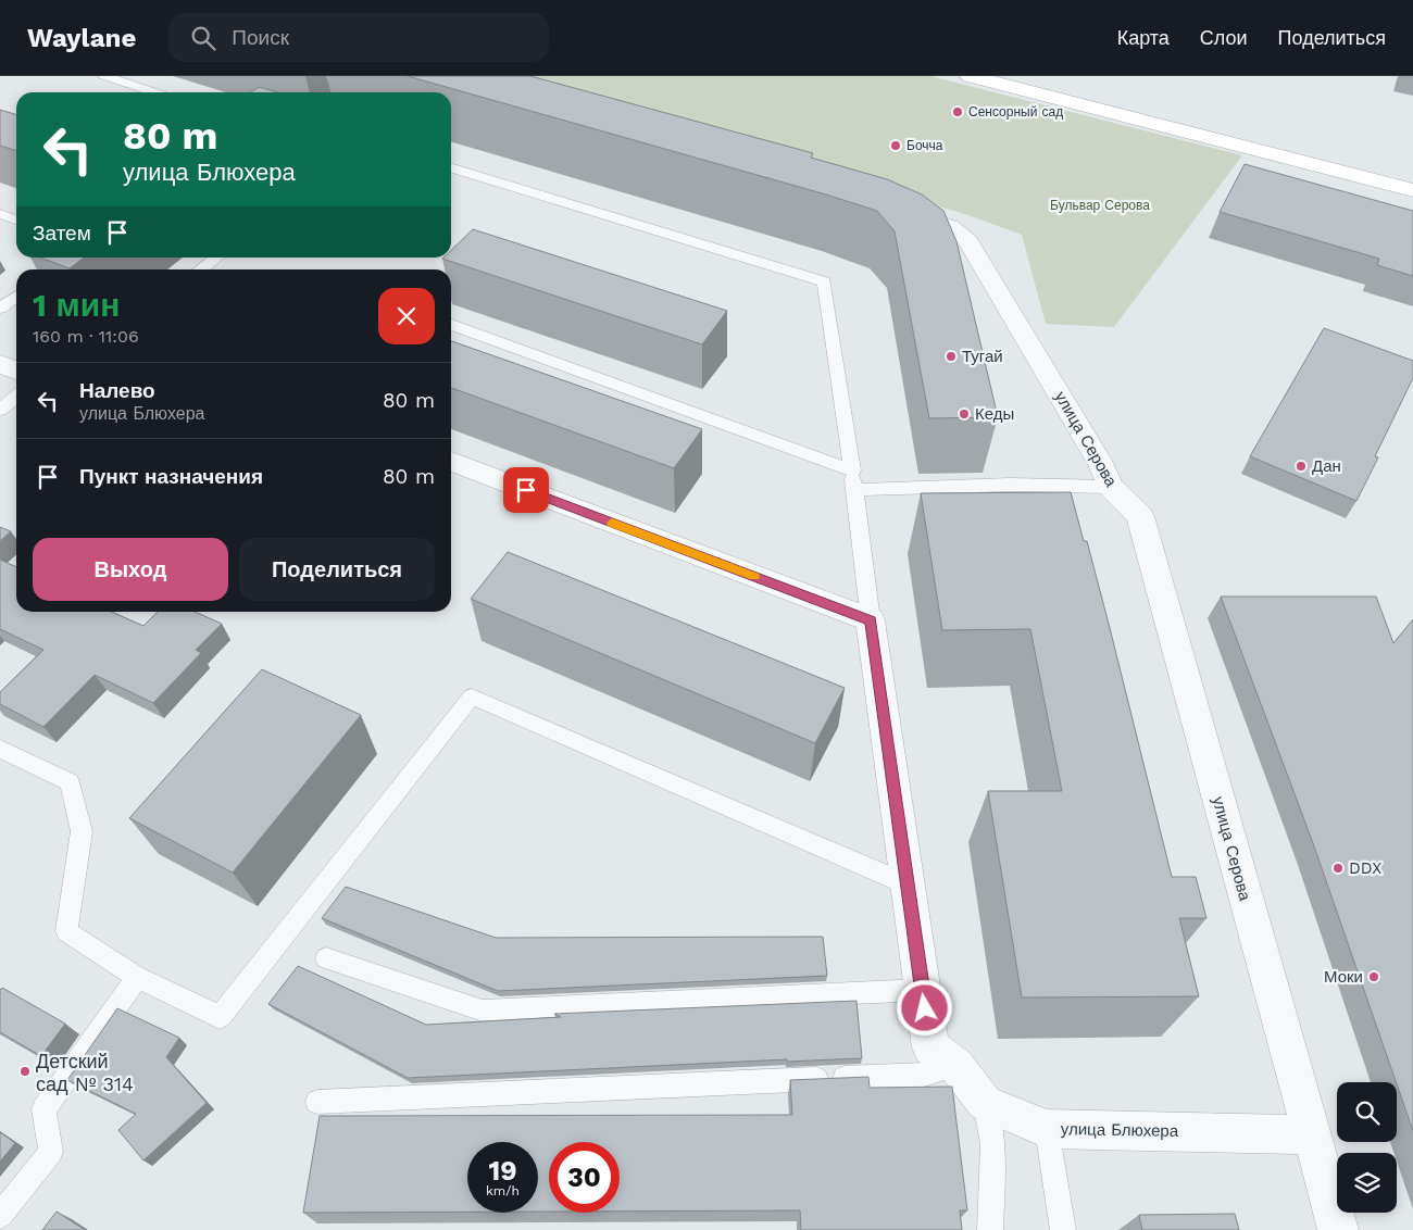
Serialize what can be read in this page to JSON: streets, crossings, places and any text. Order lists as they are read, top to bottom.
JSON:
{
  "streets": {
    "street": ["улица Серова", "улица Блюхера"]
  },
  "crossings": [
    ["улица Серова", "улица Блюхера"]
  ],
  "parks": ["Бульвар Серова"],
  "places": [
    "Сенсорный сад",
    "Бочча",
    "Тугай",
    "Кеды",
    "Дан",
    "DDX",
    "Моки",
    "Детский сад № 314"
  ],
  "page": {
    "header": "Waylane",
    "search": "Поиск",
    "nav": ["Карта", "Слои", "Поделиться"],
    "turn": ["80 m", "улица Блюхера"],
    "then": "Затем",
    "heading": ["1 мин", "160 m · 11:06"],
    "list": [
      {
        "name": "Налево",
        "note": "улица Блюхера",
        "value": "80 m"
      },
      {
        "name": "Пункт назначения",
        "value": "80 m"
      }
    ],
    "buttons": ["Выход", "Поделиться"],
    "speed": "19 km/h",
    "limit": "30"
  }
}
